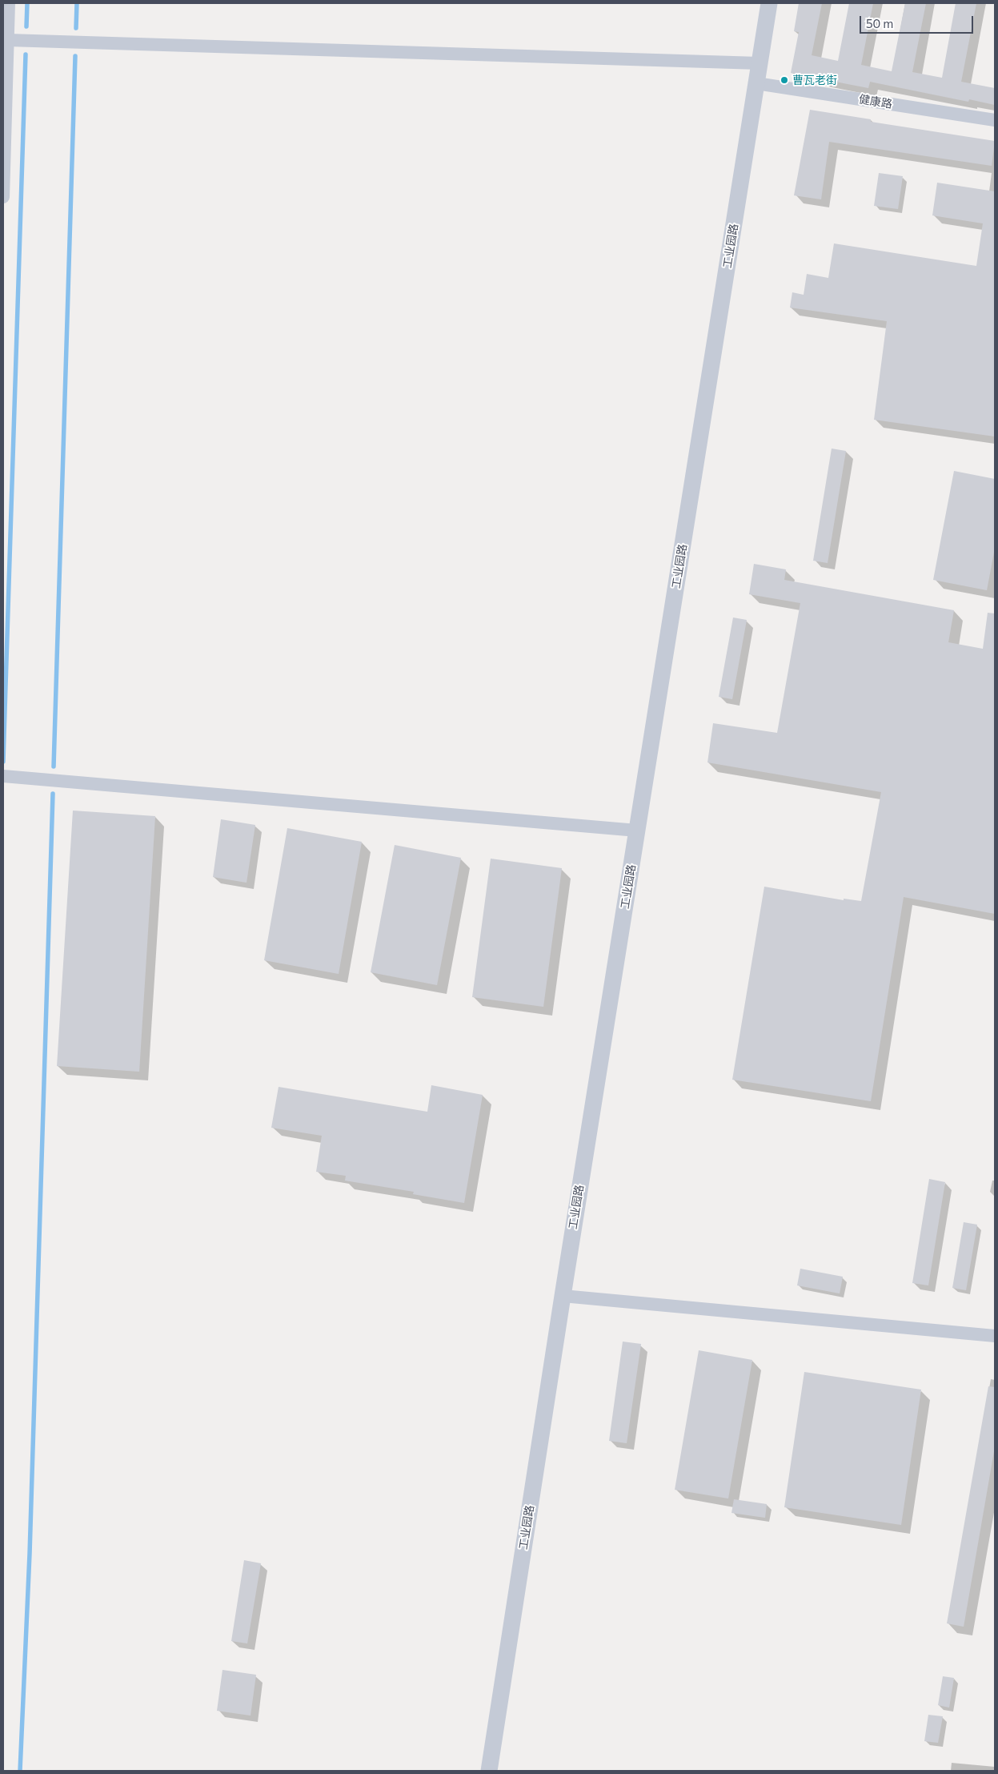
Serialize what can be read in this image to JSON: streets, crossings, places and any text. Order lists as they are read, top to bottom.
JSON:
{
  "streets": {
    "street": ["健康路", "工业园路"]
  },
  "crossings": [
    ["健康路", "工业园路"]
  ],
  "places": ["曹瓦老街"],
  "scale_bar": "50 m"
}
